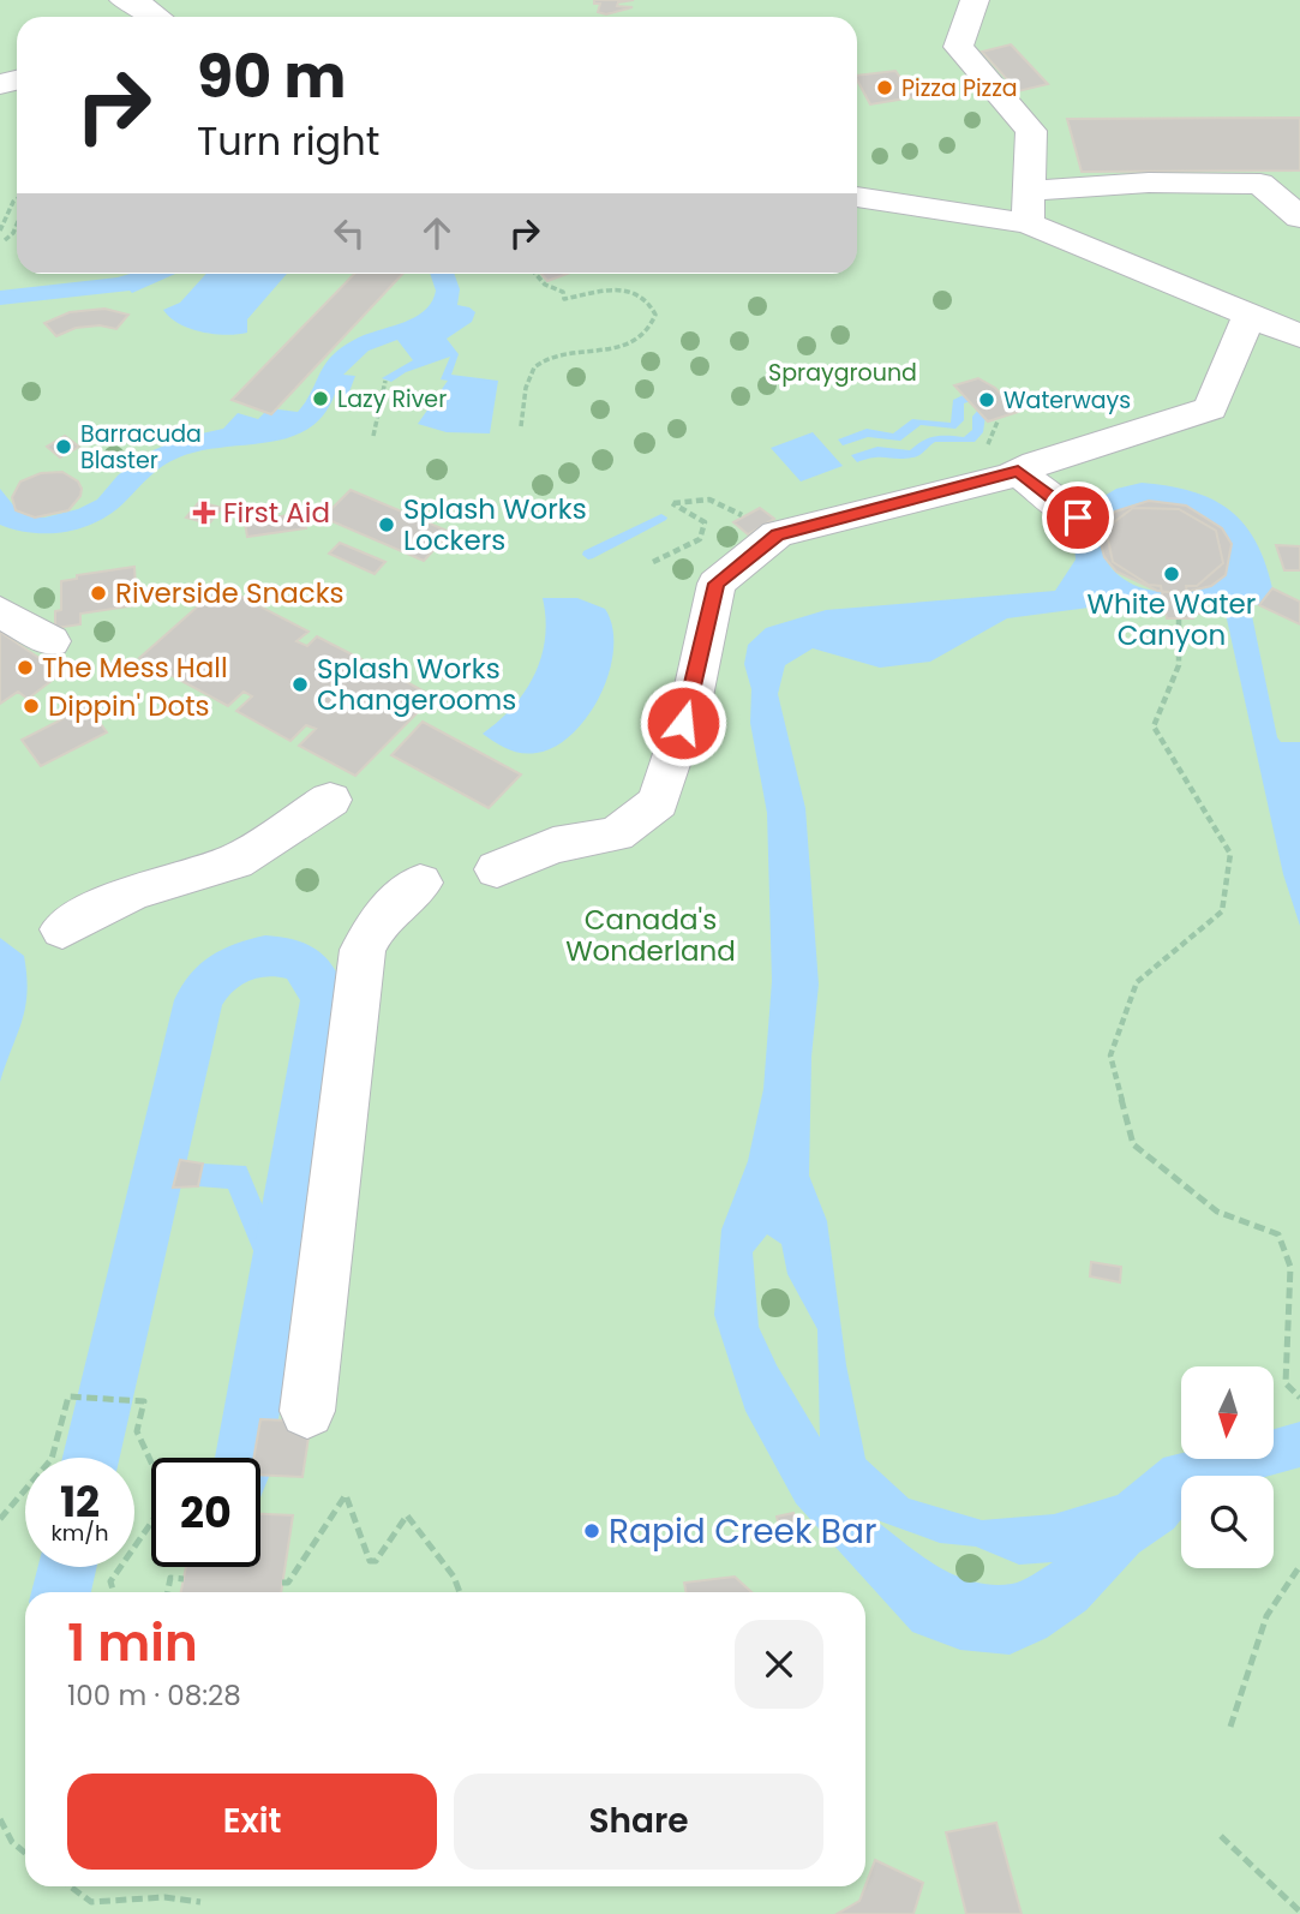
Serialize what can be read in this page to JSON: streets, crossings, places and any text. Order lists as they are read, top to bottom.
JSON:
{
  "parks": ["Sprayground", "Canada's Wonderland"],
  "places": {
    "other": [
      "Pizza Pizza",
      "Lazy River",
      "Waterways",
      "Barracuda Blaster",
      "Splash Works Lockers",
      "White Water Canyon",
      "Riverside Snacks",
      "The Mess Hall",
      "Splash Works Changerooms",
      "Dippin' Dots",
      "Rapid Creek Bar"
    ],
    "health": ["First Aid"]
  },
  "north": "bottom",
  "page": {
    "turn": ["90 m", "Turn right"],
    "speed": "12 km/h",
    "limit": "20",
    "heading": ["1 min", "100 m · 08:28"],
    "buttons": ["Exit", "Share"]
  }
}
